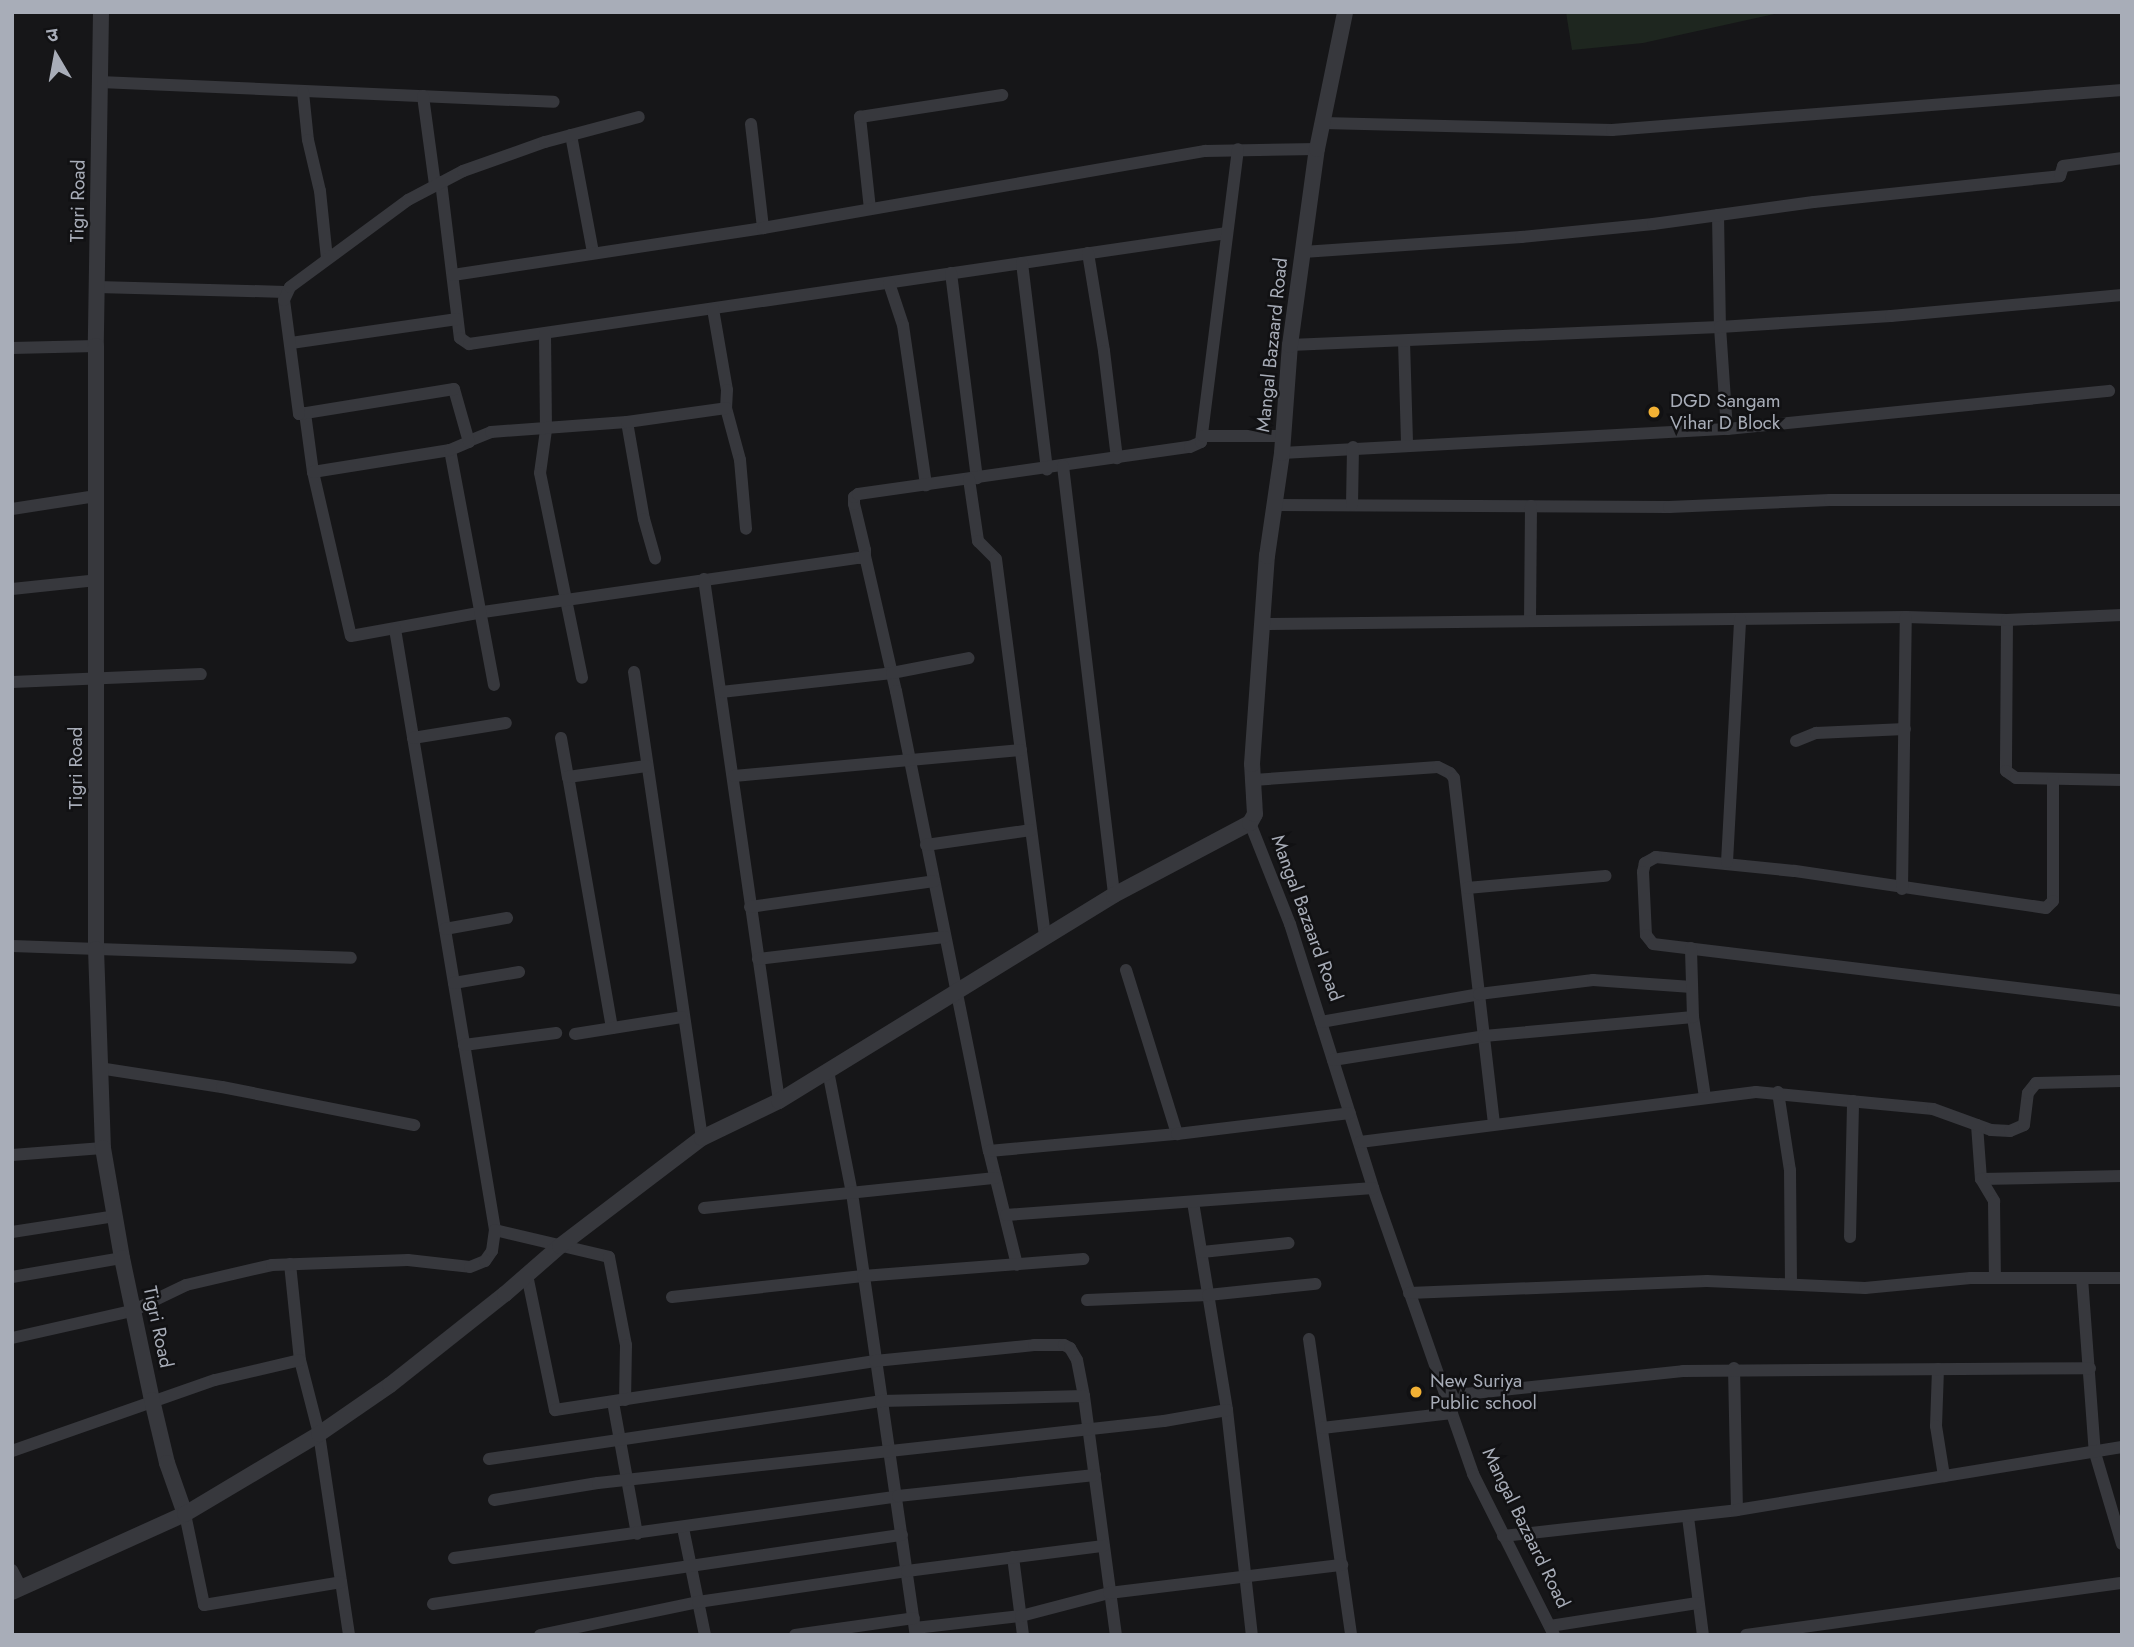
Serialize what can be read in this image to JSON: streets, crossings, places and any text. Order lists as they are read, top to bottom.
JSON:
{
  "streets": {
    "street": ["Tigri Road", "Mangal Bazaard Road"]
  },
  "places": ["DGD Sangam Vihar D Block", "New Suriya Public school"],
  "north": "top"
}
